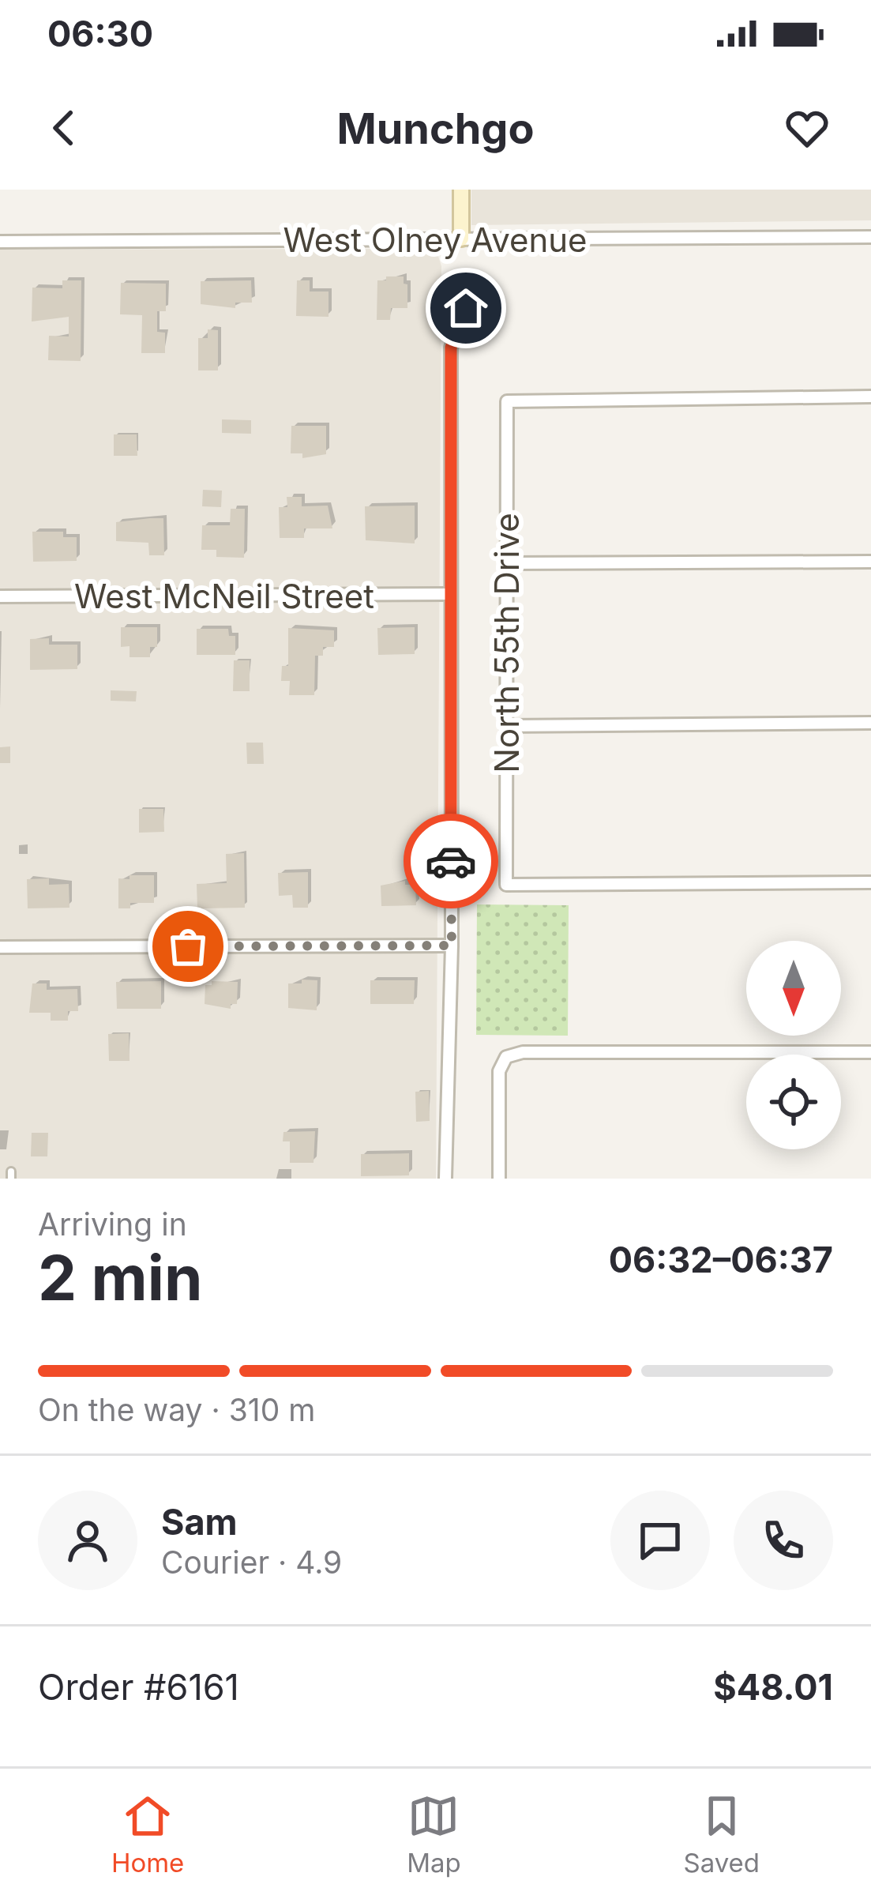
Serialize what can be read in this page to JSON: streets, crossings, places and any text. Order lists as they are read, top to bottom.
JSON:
{
  "streets": {
    "street": ["West Olney Avenue", "West McNeil Street", "North 55th Drive"]
  },
  "north": "bottom",
  "page": {
    "status": "06:30",
    "header": "Munchgo",
    "heading": ["2 min", "Arriving in", "06:32–06:37"],
    "panel": [
      "Sam",
      "Courier · 4.9",
      "Order #6161",
      "$48.01"
    ],
    "bar": "On the way · 310 m",
    "tabs": ["Home", "Map", "Saved"]
  }
}
